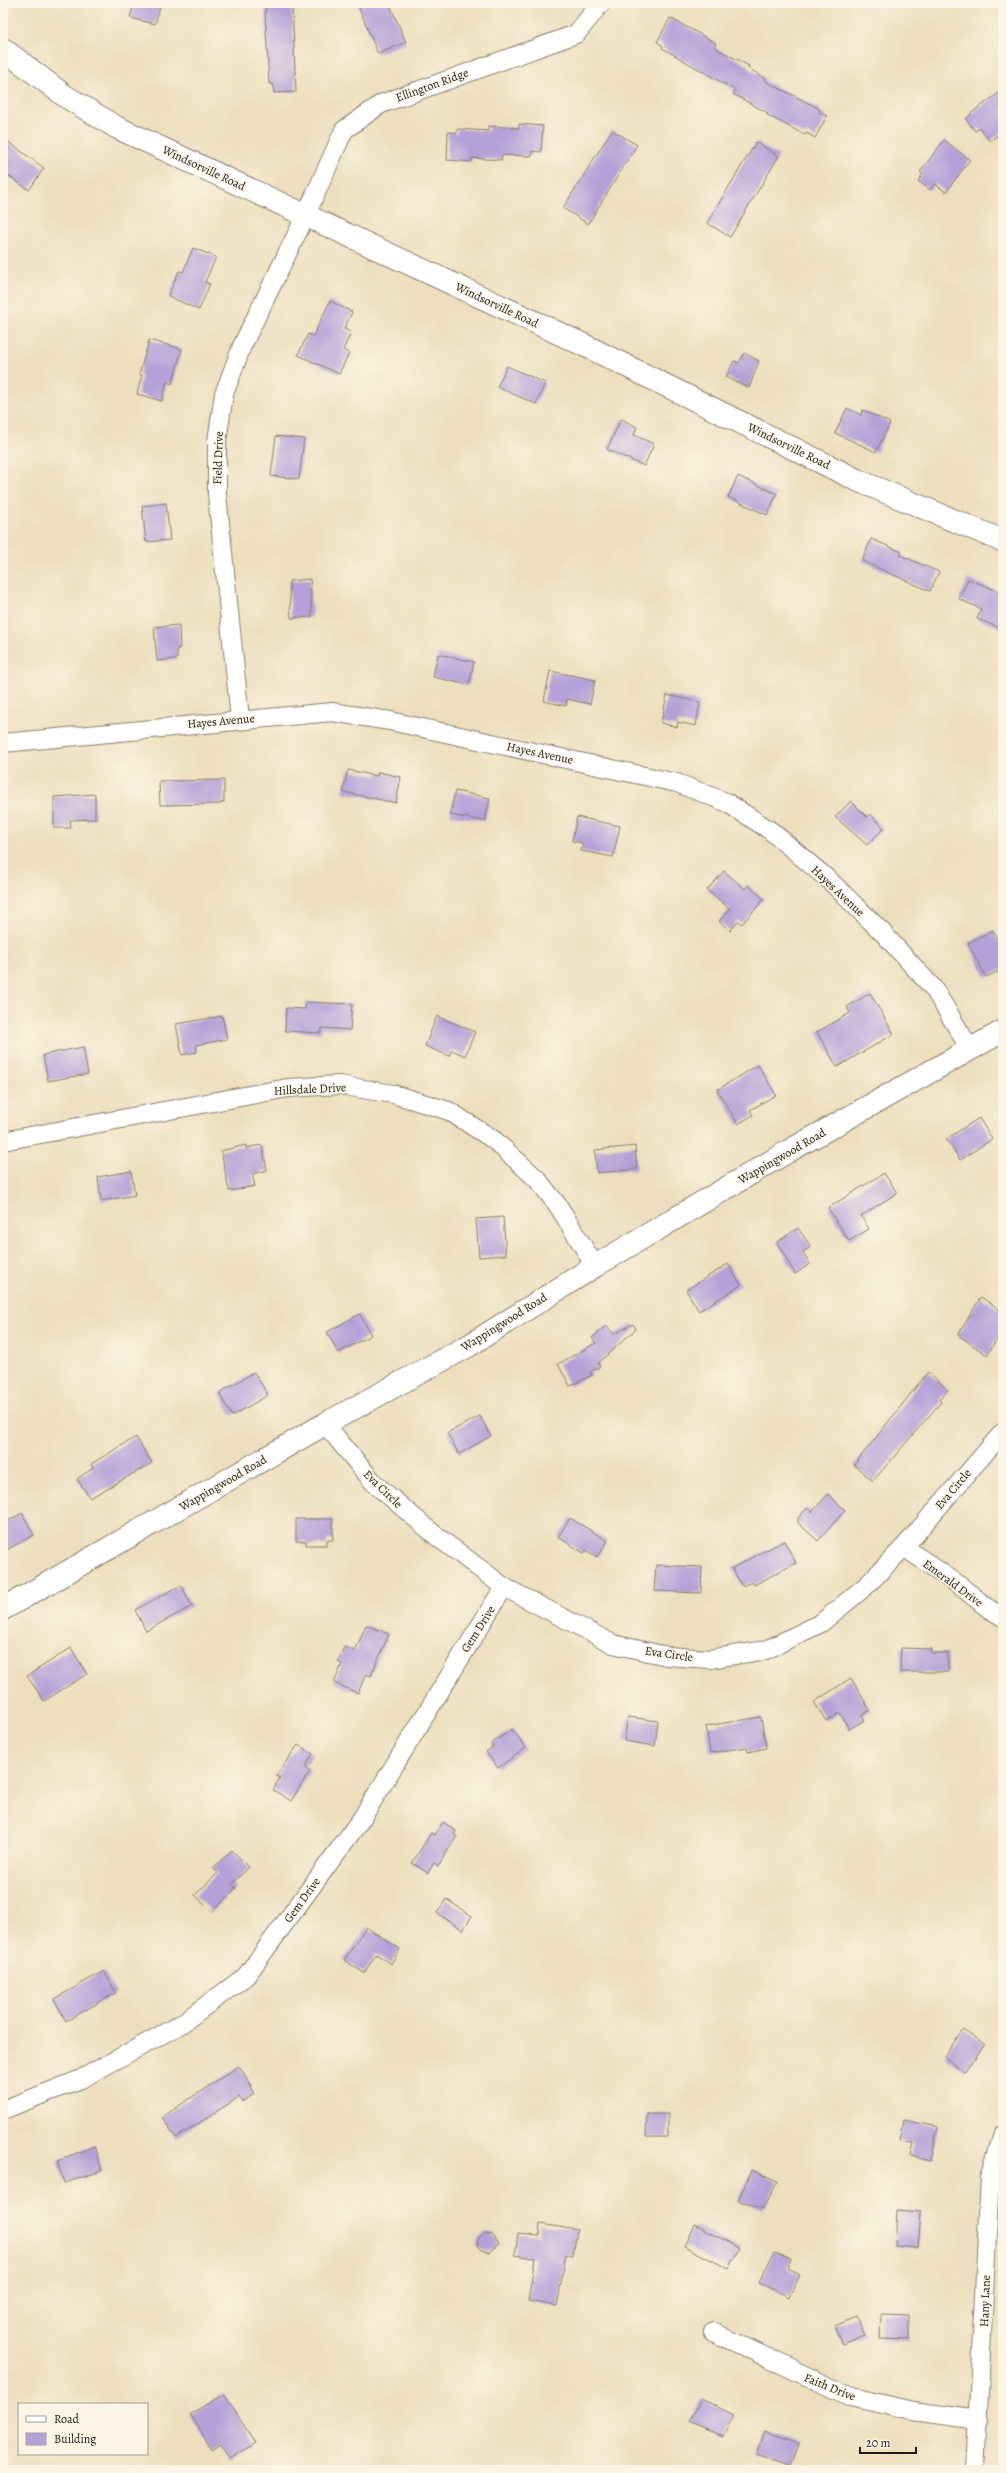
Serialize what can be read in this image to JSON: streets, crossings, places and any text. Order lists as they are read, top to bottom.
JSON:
{
  "streets": {
    "main road": ["Windsorville Road", "Wappingwood Road"],
    "street": [
      "Ellington Ridge",
      "Field Drive",
      "Hayes Avenue",
      "Hillsdale Drive",
      "Eva Circle",
      "Emerald Drive",
      "Gem Drive",
      "Hany Lane",
      "Faith Drive"
    ]
  },
  "crossings": [
    ["Ellington Ridge", "Windsorville Road"],
    ["Ellington Ridge", "Field Drive"],
    ["Windsorville Road", "Field Drive"],
    ["Field Drive", "Hayes Avenue"],
    ["Hayes Avenue", "Wappingwood Road"],
    ["Hillsdale Drive", "Wappingwood Road"],
    ["Wappingwood Road", "Eva Circle"],
    ["Eva Circle", "Emerald Drive"],
    ["Eva Circle", "Gem Drive"],
    ["Hany Lane", "Faith Drive"]
  ],
  "legend": ["Road", "Building"],
  "scale_bar": "20 m"
}
